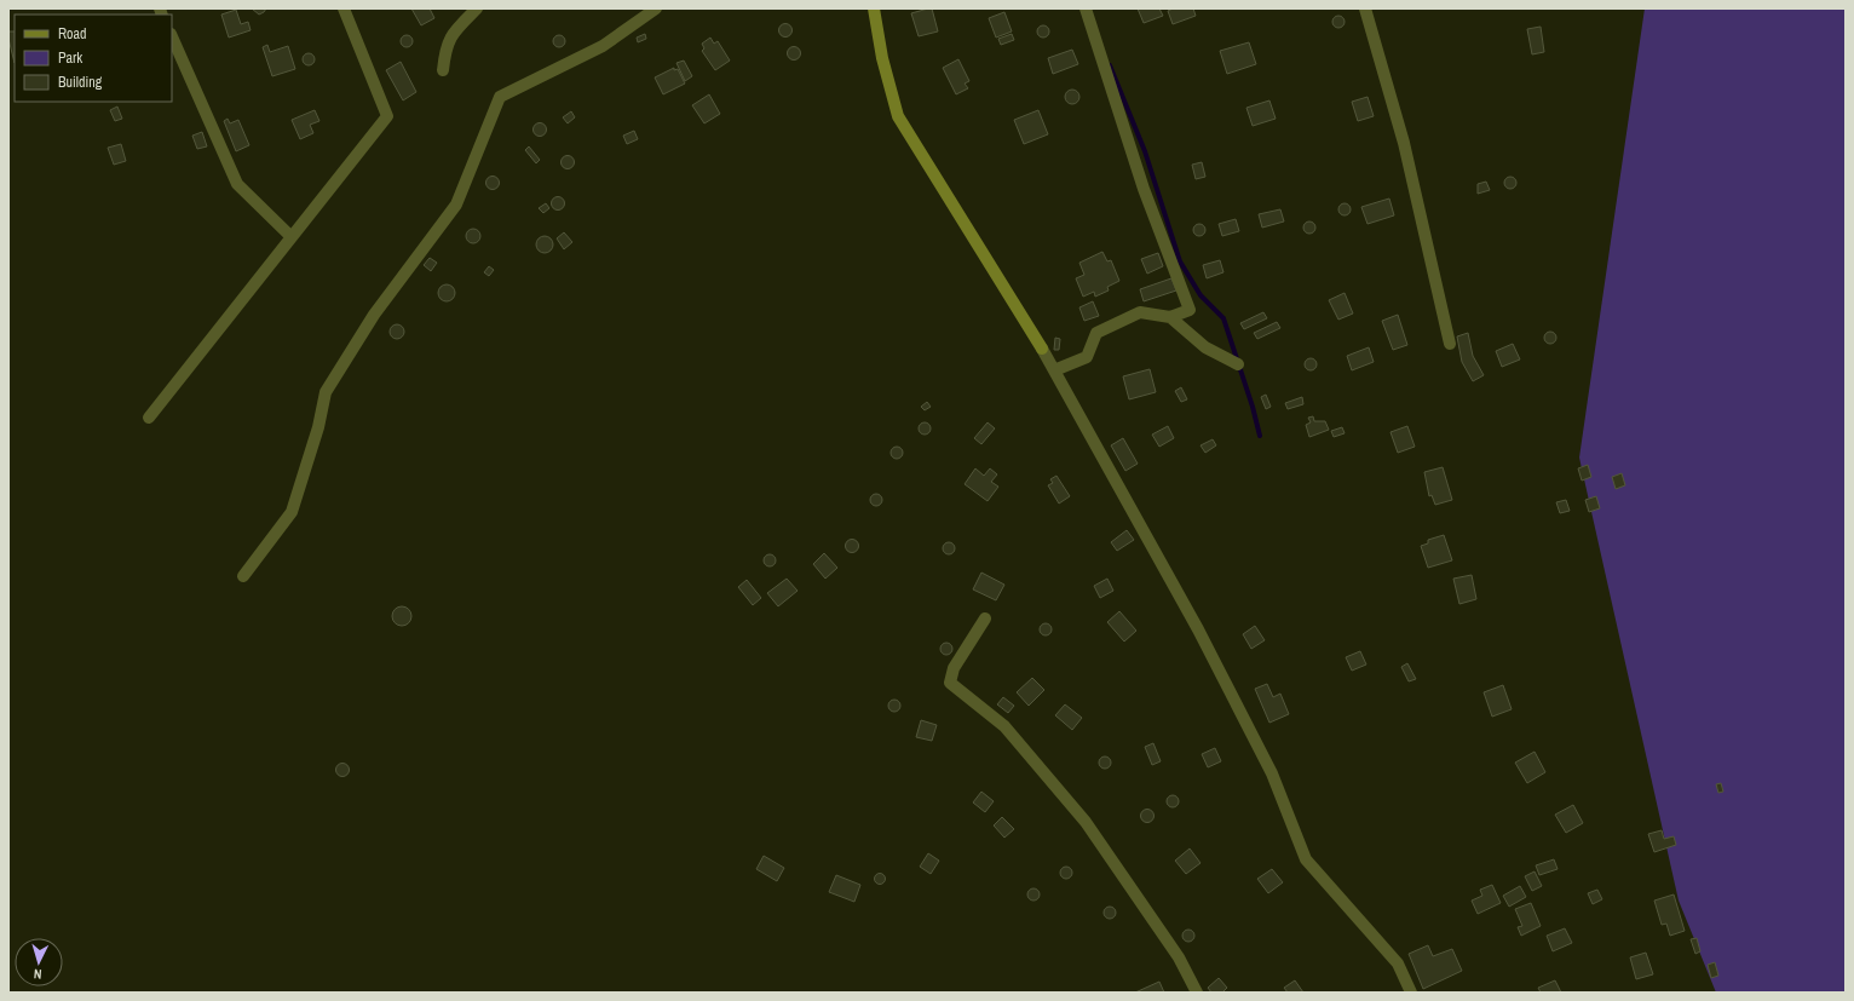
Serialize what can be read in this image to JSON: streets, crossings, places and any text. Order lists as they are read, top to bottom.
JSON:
{
  "legend": ["Road", "Park", "Building"],
  "north": "bottom"
}
